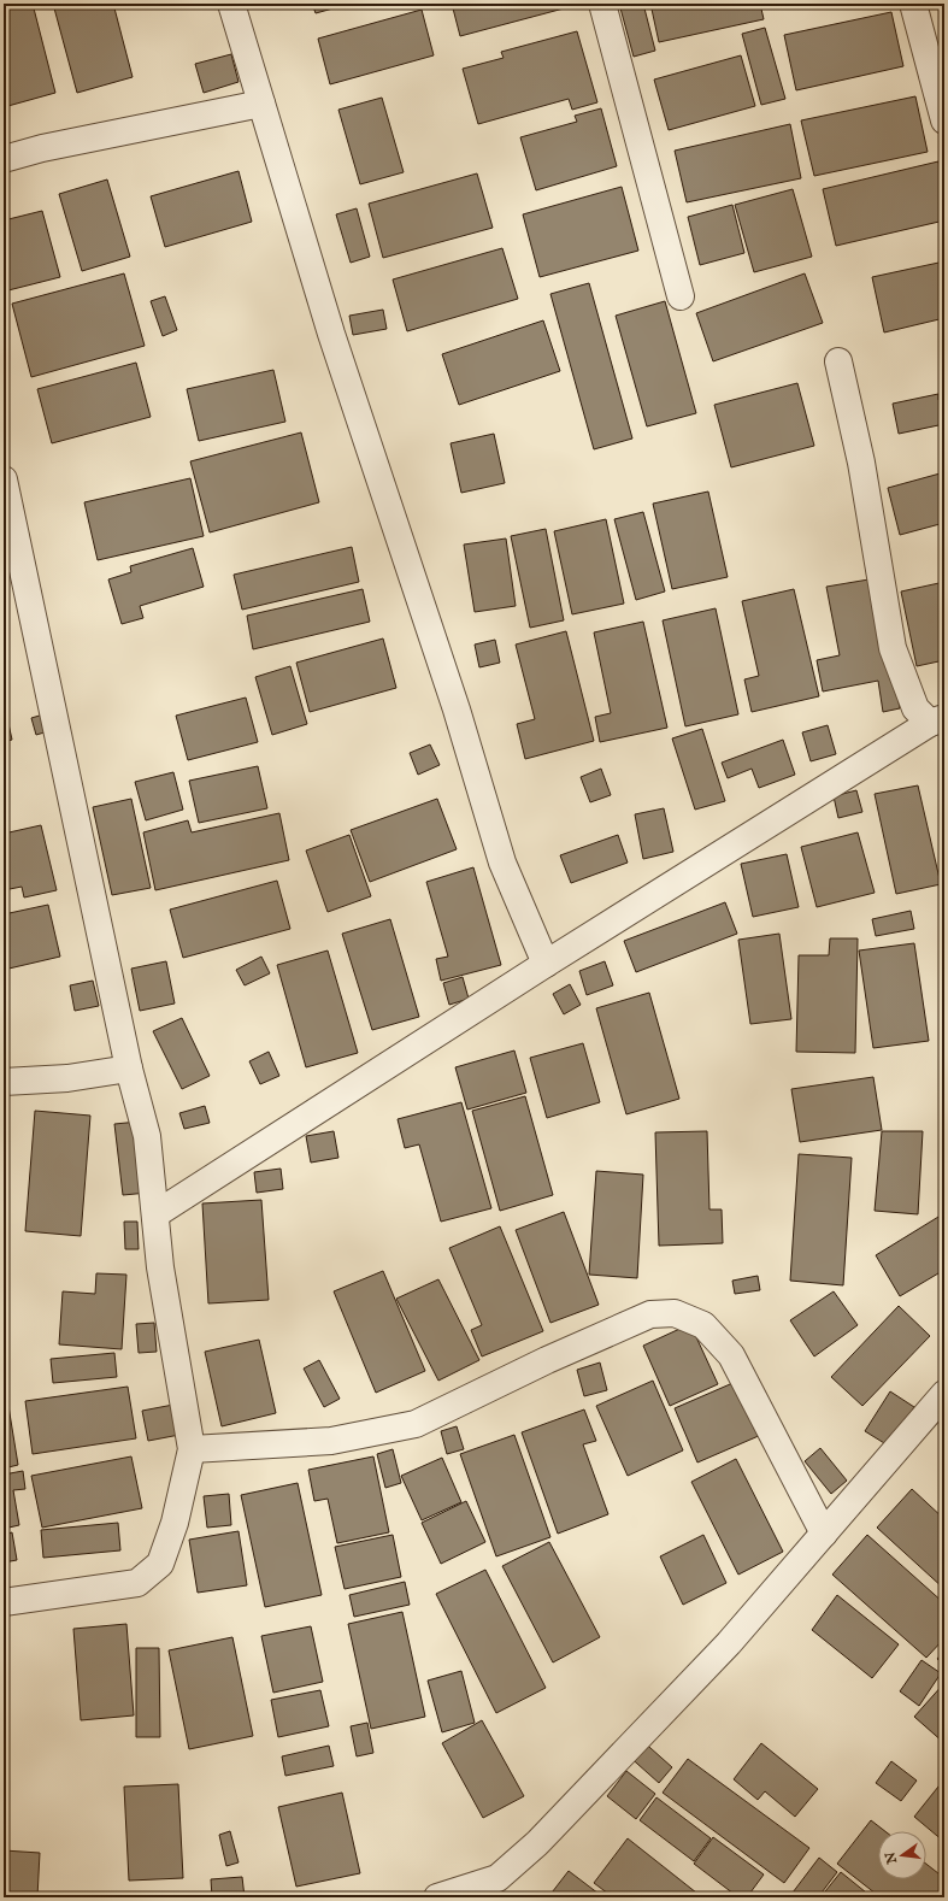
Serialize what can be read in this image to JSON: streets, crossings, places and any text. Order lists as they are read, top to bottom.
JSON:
{
  "north": "left"
}
